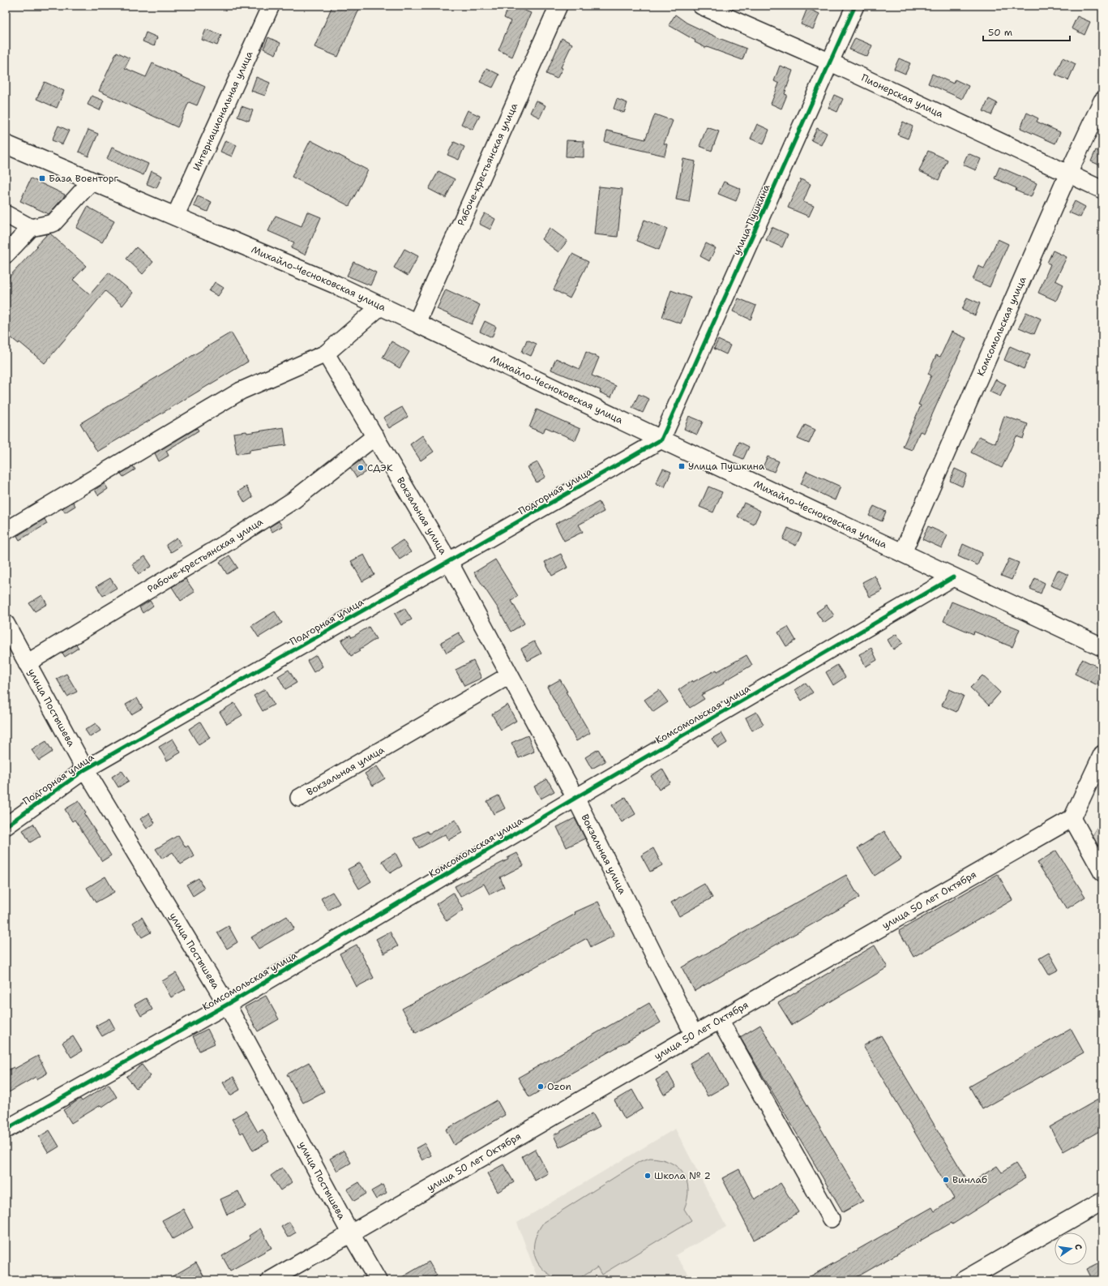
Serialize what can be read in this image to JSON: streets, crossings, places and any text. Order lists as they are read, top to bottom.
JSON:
{
  "streets": {
    "main road": ["Михайло-Чесноковская улица"],
    "street": [
      "Пионерская улица",
      "Интернациональная улица",
      "Рабоче-крестьянская улица",
      "улица Пушкина",
      "Комсомольская улица",
      "Подгорная улица",
      "Вокзальная улица",
      "улица Постышева",
      "улица 50 лет Октября"
    ]
  },
  "crossings": [
    ["Пионерская улица", "улица Пушкина"],
    ["Пионерская улица", "Комсомольская улица"],
    ["Интернациональная улица", "Михайло-Чесноковская улица"],
    ["Рабоче-крестьянская улица", "Михайло-Чесноковская улица"],
    ["Рабоче-крестьянская улица", "Вокзальная улица"],
    ["Рабоче-крестьянская улица", "улица Постышева"],
    ["улица Пушкина", "Михайло-Чесноковская улица"],
    ["улица Пушкина", "Подгорная улица"],
    ["Михайло-Чесноковская улица", "Комсомольская улица"],
    ["Михайло-Чесноковская улица", "Подгорная улица"],
    ["Комсомольская улица", "Вокзальная улица"],
    ["Комсомольская улица", "улица Постышева"],
    ["Подгорная улица", "Вокзальная улица"],
    ["Подгорная улица", "улица Постышева"],
    ["Вокзальная улица", "улица 50 лет Октября"],
    ["улица Постышева", "улица 50 лет Октября"]
  ],
  "places": {
    "transit": ["База Военторг", "Улица Пушкина"],
    "other": [
      "СДЭК",
      "Ozon",
      "Школа № 2",
      "Винлаб"
    ]
  },
  "scale_bar": "50 m",
  "north": "right"
}
